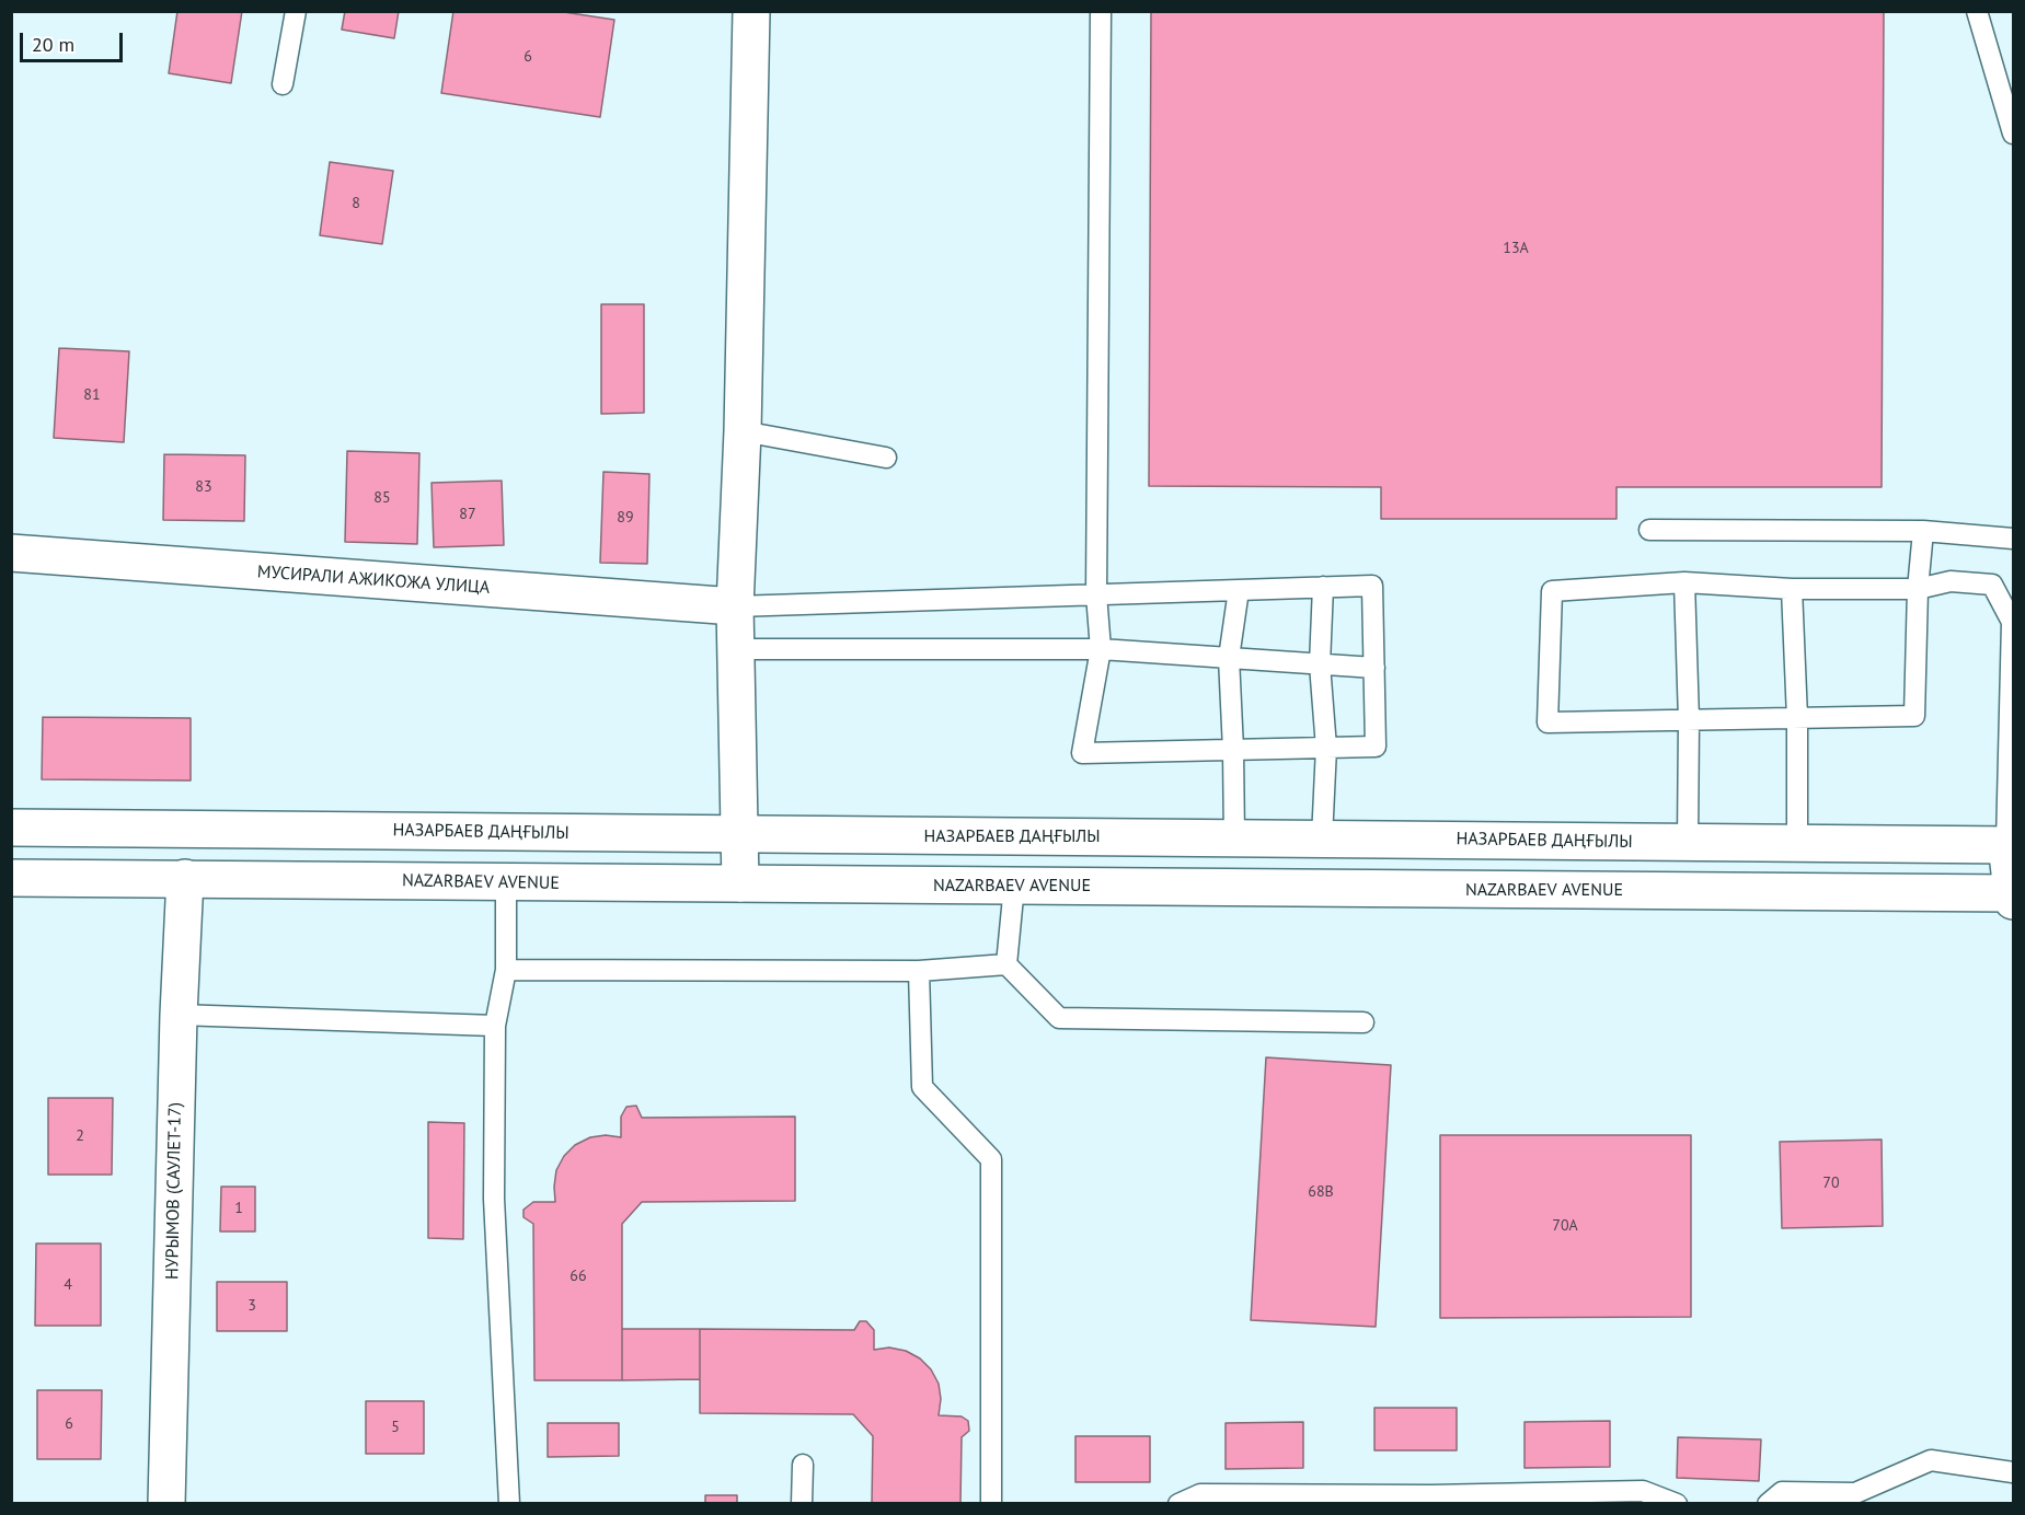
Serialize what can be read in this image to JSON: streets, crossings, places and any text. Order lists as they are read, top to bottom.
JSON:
{
  "streets": {
    "main road": [
      "МУСИРАЛИ АЖИКОЖА УЛИЦА",
      "НАЗАРБАЕВ ДАҢҒЫЛЫ",
      "NAZARBAEV AVENUE",
      "НУРЫМОВ (САУЛЕТ-17)"
    ]
  },
  "crossings": [
    ["NAZARBAEV AVENUE", "НУРЫМОВ (САУЛЕТ-17)"]
  ],
  "house_numbers": [
    "6",
    "8",
    "13А",
    "81",
    "83",
    "85",
    "87",
    "89",
    "2",
    "70",
    "68В",
    "1",
    "70А",
    "66",
    "4",
    "3",
    "6",
    "5"
  ],
  "scale_bar": "20 m"
}
